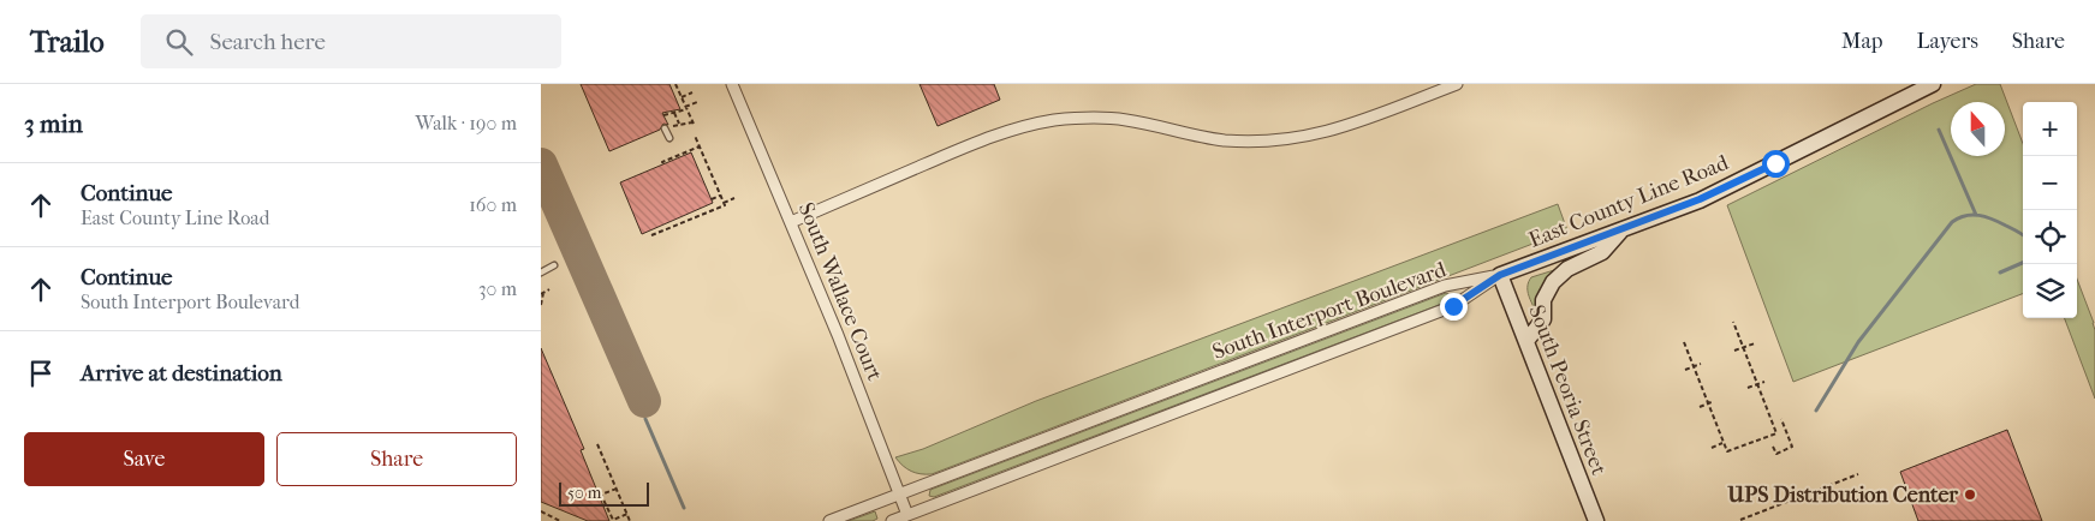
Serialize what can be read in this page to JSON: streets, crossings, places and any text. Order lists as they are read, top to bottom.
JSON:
{
  "streets": {
    "main road": ["East County Line Road", "South Peoria Street"],
    "street": ["South Wallace Court", "South Interport Boulevard"]
  },
  "crossings": [
    ["East County Line Road", "South Interport Boulevard"],
    ["East County Line Road", "South Peoria Street"],
    ["South Wallace Court", "South Interport Boulevard"],
    ["South Interport Boulevard", "South Peoria Street"]
  ],
  "places": ["UPS Distribution Center"],
  "scale_bar": "50 m",
  "north": "top",
  "page": {
    "header": "Trailo",
    "search": "Search here",
    "nav": ["Map", "Layers", "Share"],
    "heading": ["3 min", "Walk · 190 m"],
    "map_buttons": ["+", "−"],
    "list": [
      ["Continue", "East County Line Road", "160 m"],
      ["Continue", "South Interport Boulevard", "30 m"],
      "Arrive at destination"
    ],
    "buttons": ["Save", "Share"],
    "scale": "50 m"
  }
}
